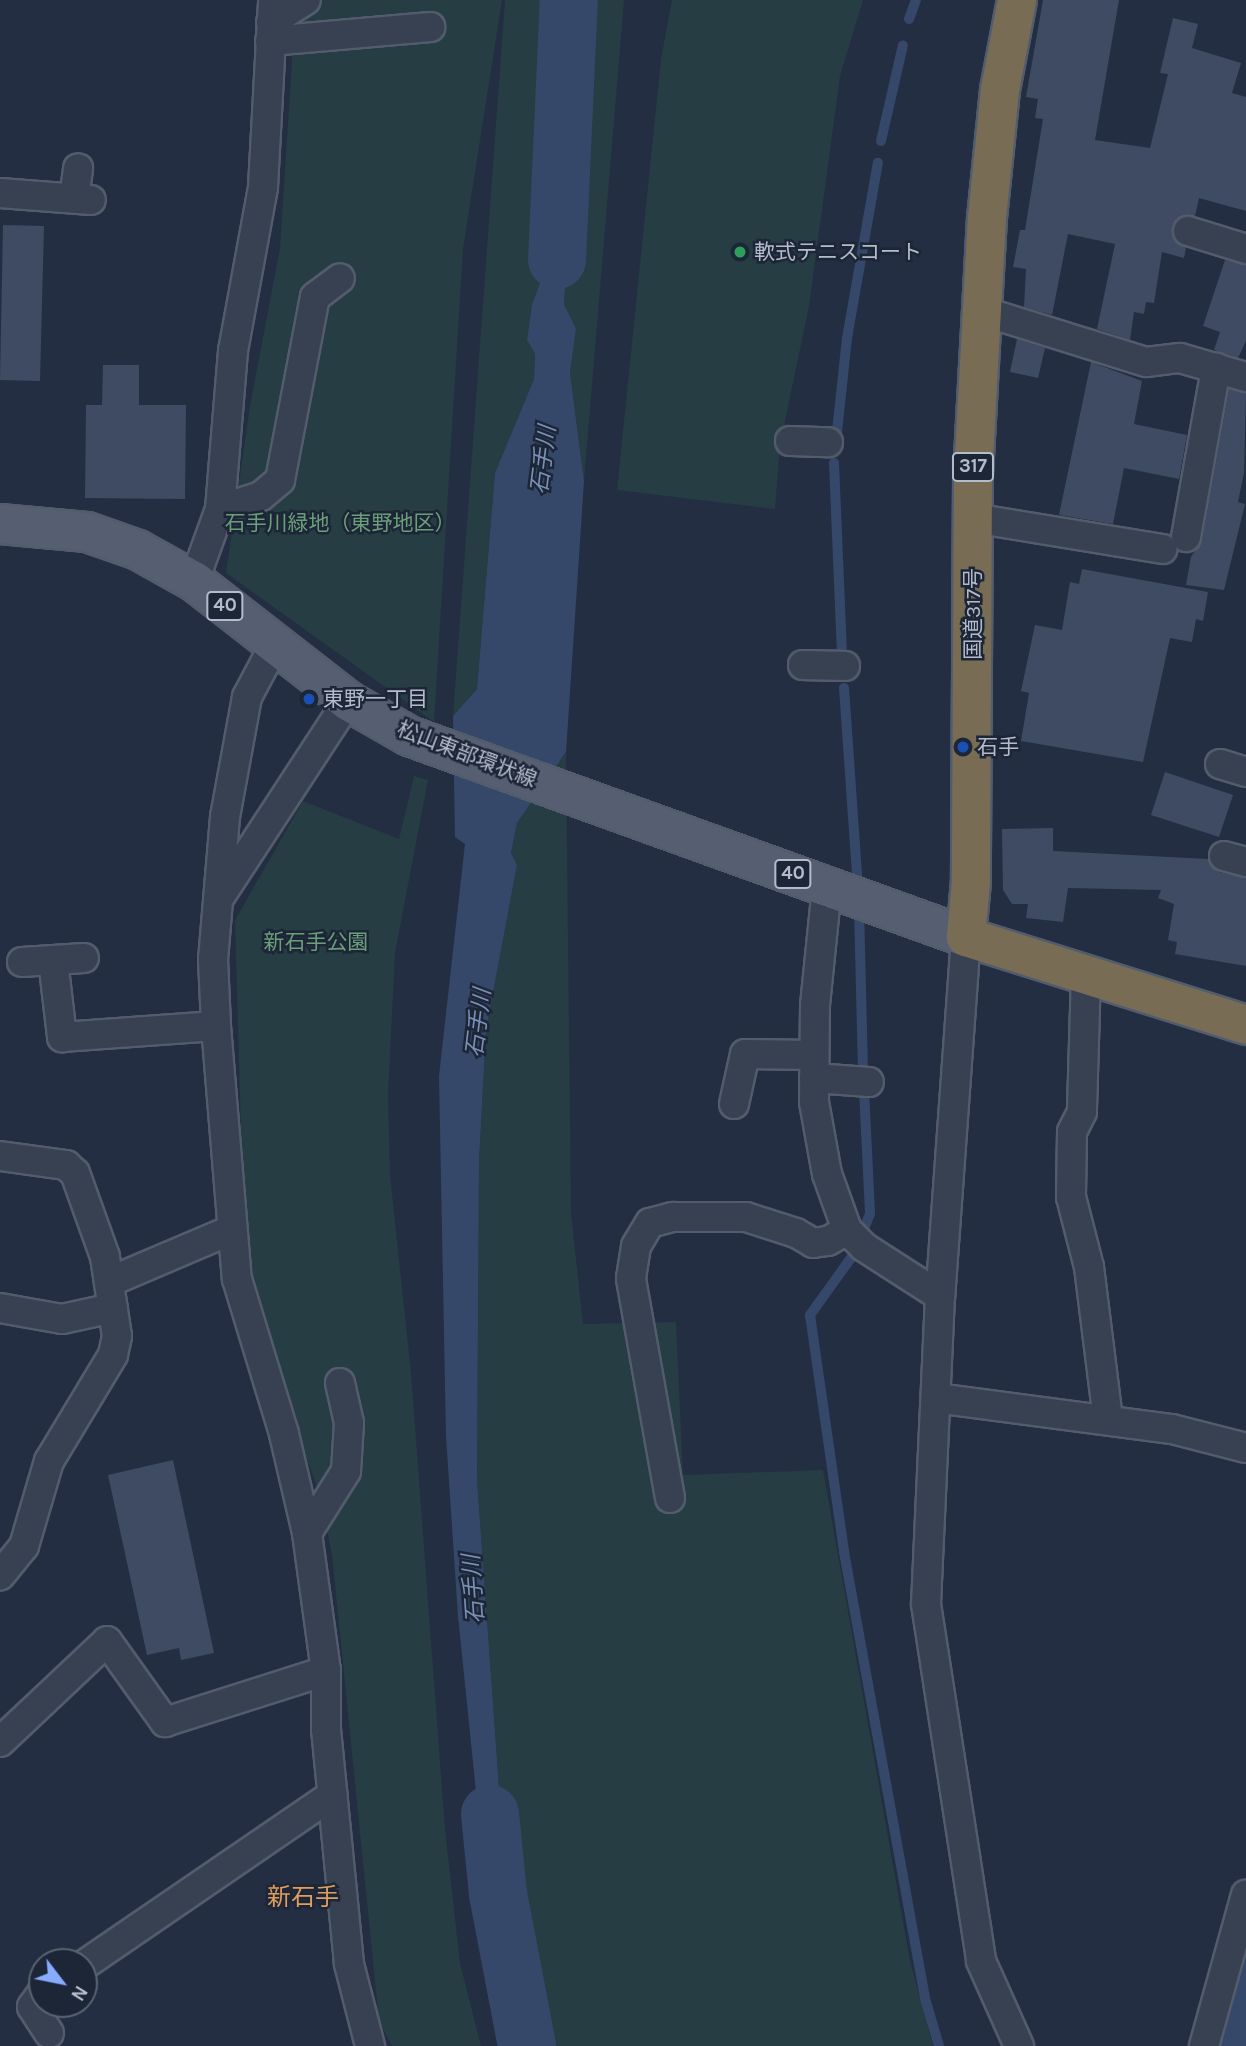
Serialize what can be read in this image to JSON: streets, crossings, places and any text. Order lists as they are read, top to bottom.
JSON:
{
  "streets": {
    "highway": ["317", "国道317号"],
    "main road": ["40", "松山東部環状線"]
  },
  "crossings": [
    ["国道317号", "松山東部環状線"]
  ],
  "districts": ["新石手"],
  "water": ["石手川"],
  "parks": ["石手川緑地（東野地区）", "新石手公園"],
  "places": ["軟式テニスコート", "東野一丁目", "石手"],
  "north": "bottom right"
}
